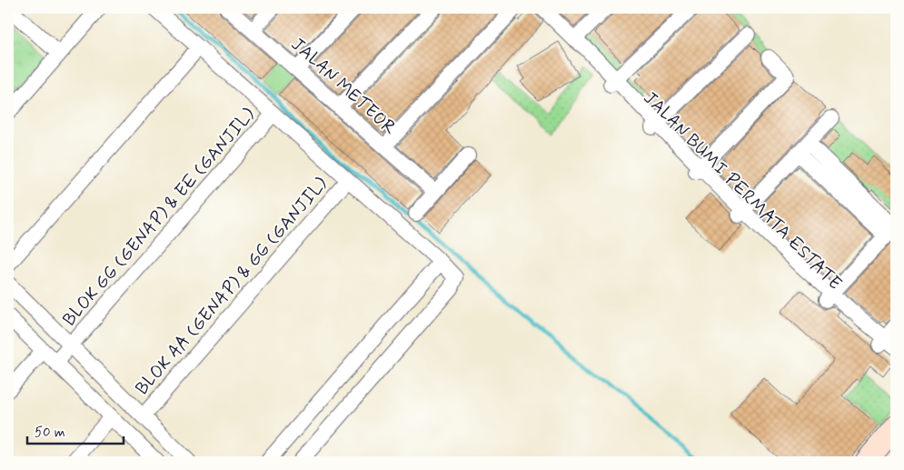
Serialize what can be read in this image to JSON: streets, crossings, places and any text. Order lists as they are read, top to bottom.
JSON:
{
  "streets": {
    "street": [
      "JALAN METEOR",
      "JALAN BUMI PERMATA ESTATE",
      "BLOK GG (GENAP) & EE (GANJIL)",
      "BLOK AA (GENAP) & GG (GANJIL)"
    ]
  },
  "scale_bar": "50 m"
}
